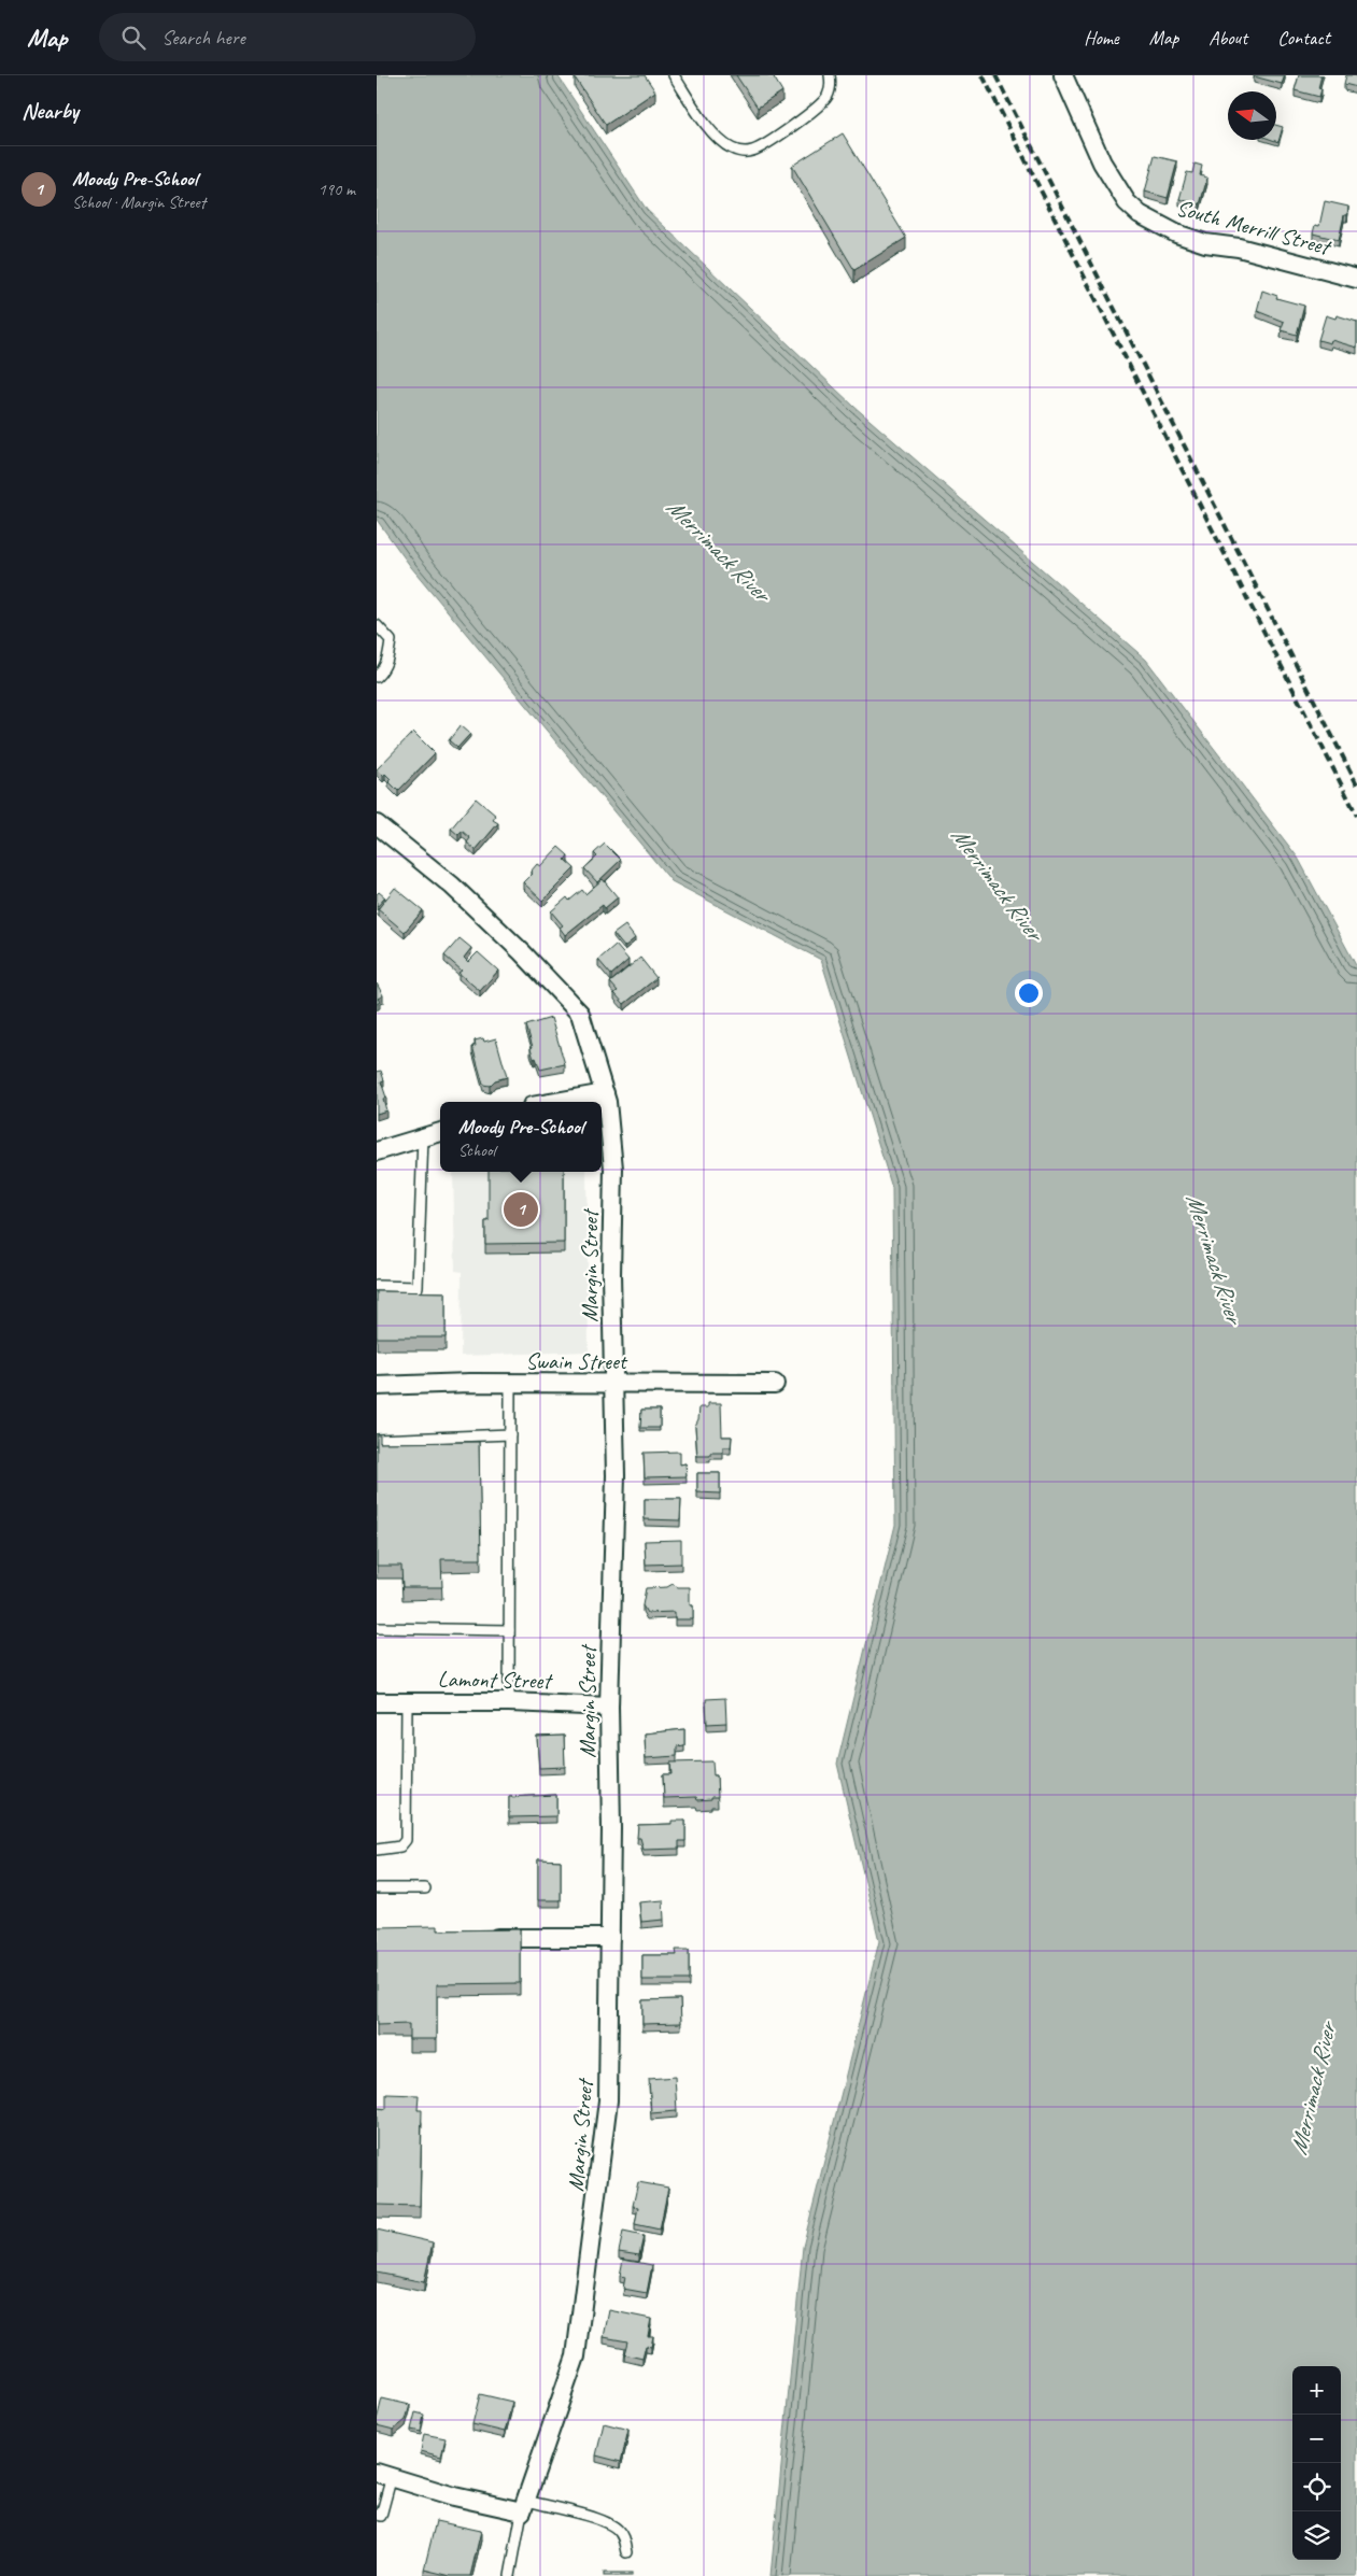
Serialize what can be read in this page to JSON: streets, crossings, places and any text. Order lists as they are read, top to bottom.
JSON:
{
  "streets": {
    "street": [
      "South Merrill Street",
      "Margin Street",
      "Swain Street",
      "Lamont Street"
    ]
  },
  "crossings": [
    ["Margin Street", "Swain Street"],
    ["Margin Street", "Lamont Street"]
  ],
  "water": ["Merrimack River"],
  "north": "left",
  "page": {
    "header": "Map",
    "search": "Search here",
    "nav": [
      "Home",
      "Map",
      "About",
      "Contact"
    ],
    "heading": "Nearby",
    "list": [
      {
        "mark": "1",
        "name": "Moody Pre-School",
        "note": "School · Margin Street",
        "value": "190 m"
      }
    ],
    "popup": ["Moody Pre-School", "School"],
    "pins": "1",
    "map_buttons": ["+", "−"]
  }
}
